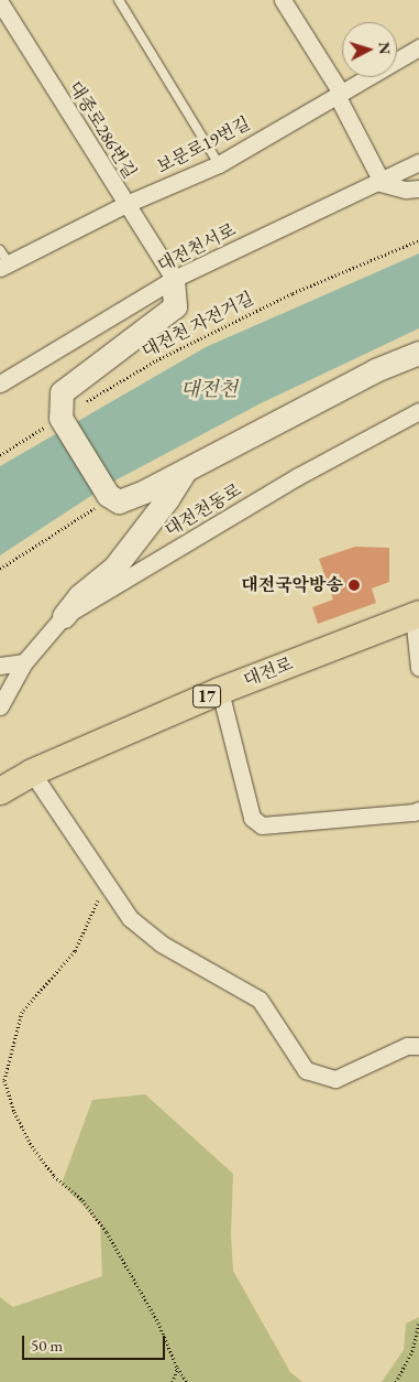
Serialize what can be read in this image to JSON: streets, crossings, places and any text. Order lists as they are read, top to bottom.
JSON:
{
  "streets": {
    "main road": ["대전로", "17"],
    "street": [
      "대종로286번길",
      "보문로19번길",
      "대전천서로",
      "대전천동로"
    ],
    "path": ["대전천 자전거길"]
  },
  "crossings": [
    ["대종로286번길", "보문로19번길"],
    ["대종로286번길", "대전천서로"]
  ],
  "water": ["대전천"],
  "places": ["대전국악방송"],
  "scale_bar": "50 m",
  "north": "right"
}
